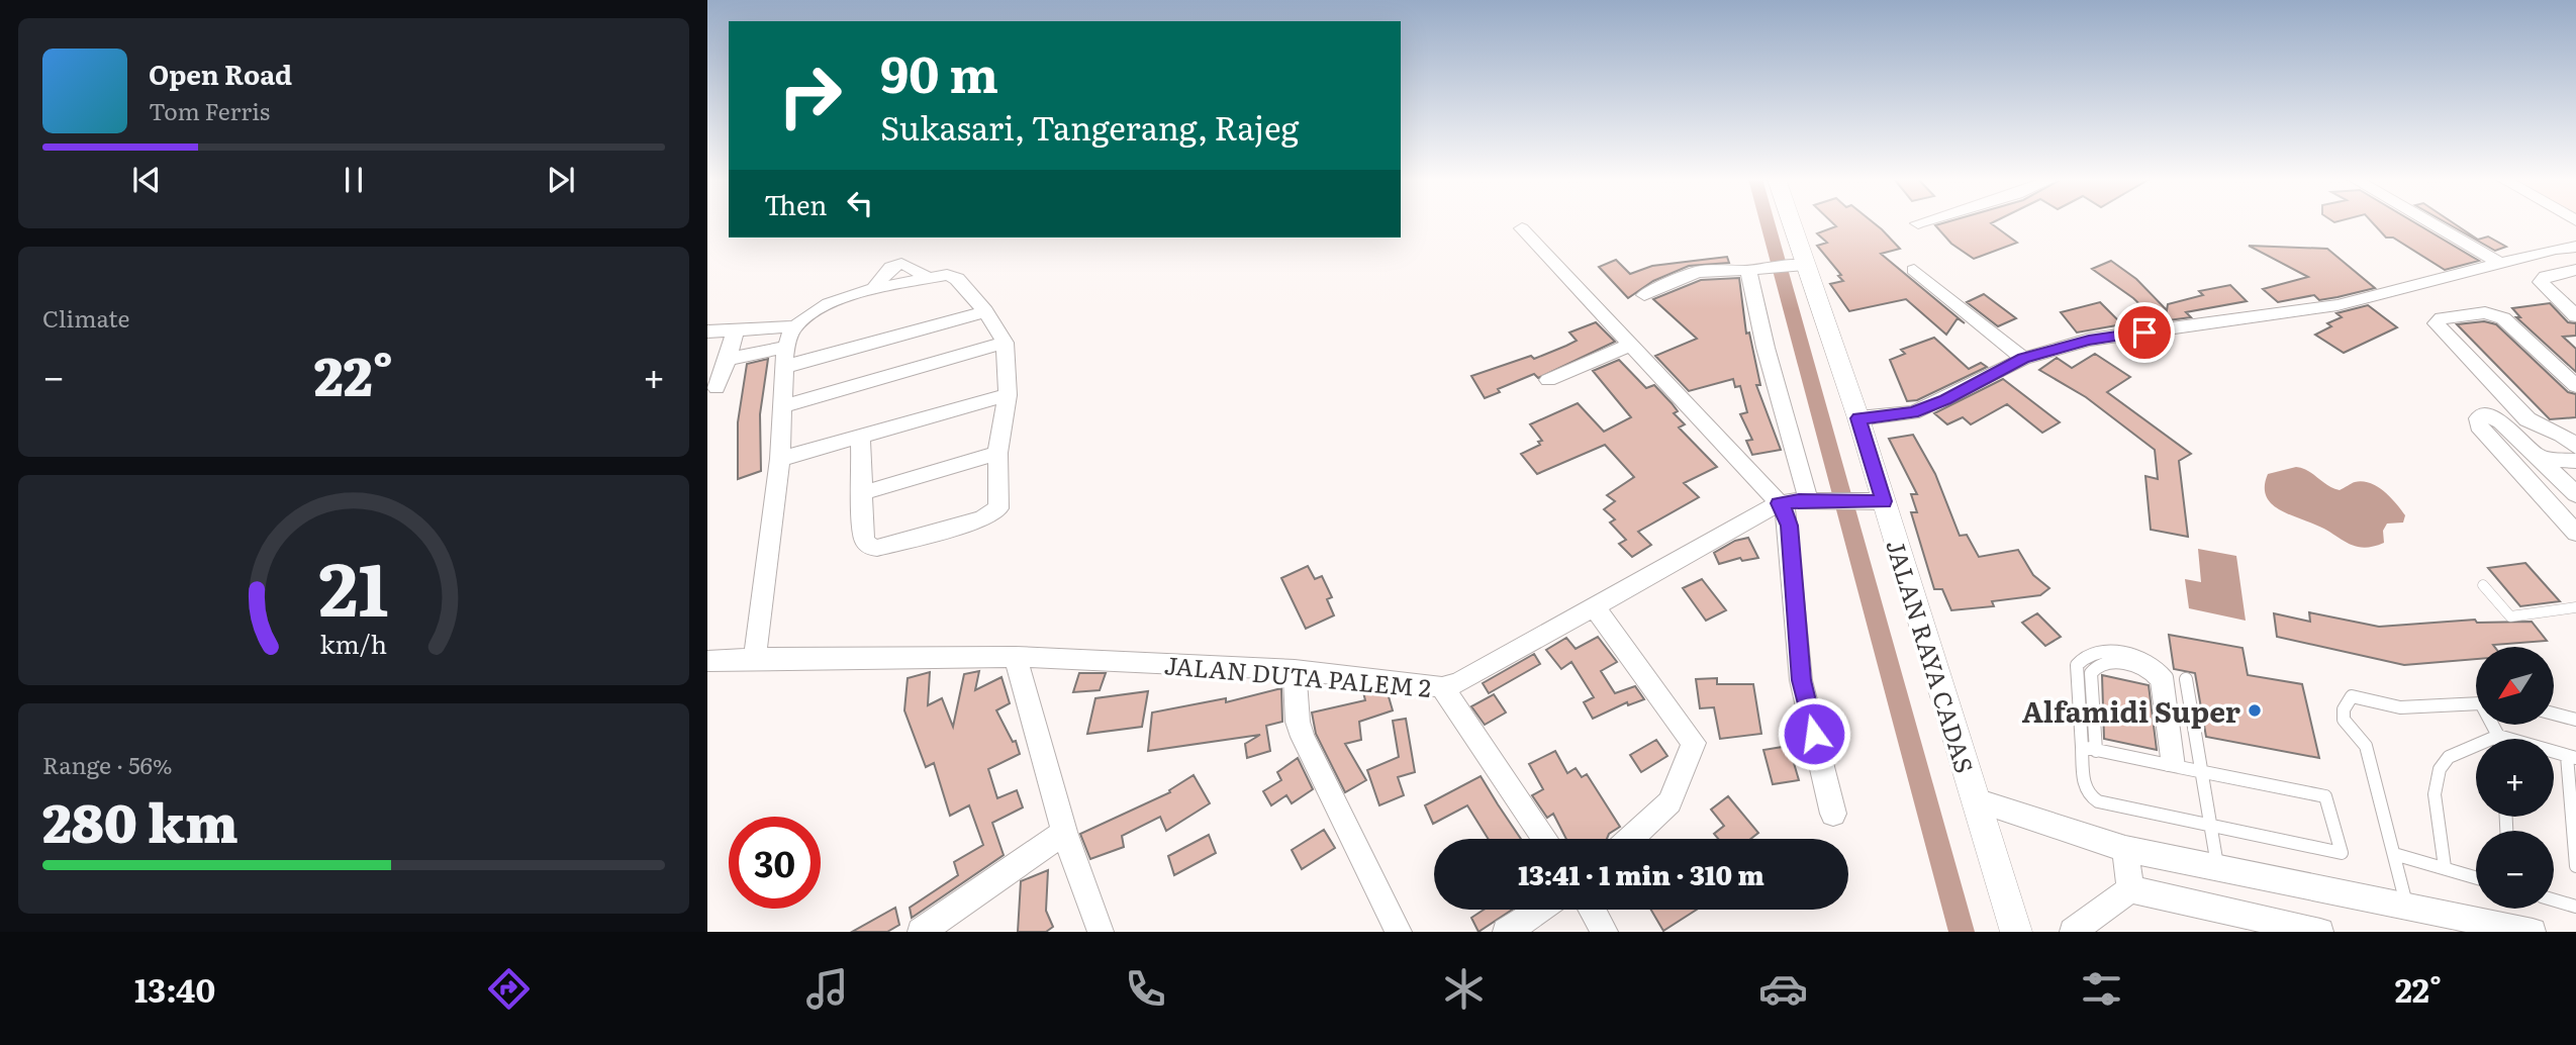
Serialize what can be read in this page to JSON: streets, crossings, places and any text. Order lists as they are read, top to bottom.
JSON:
{
  "streets": {
    "street": ["JALAN RAYA CADAS", "JALAN DUTA PALEM 2"]
  },
  "places": ["Alfamidi Super"],
  "north": "bottom left",
  "page": {
    "turn": ["90 m", "Sukasari, Tangerang, Rajeg"],
    "song": ["Open Road", "Tom Ferris"],
    "then": "Then",
    "tile": [
      "Climate",
      ["Range · 56%", "280 km"]
    ],
    "heat": ["−", "22°", "+"],
    "map_buttons": ["+", "−"],
    "limit": "30",
    "trip": "13:41 · 1 min · 310 m",
    "tabs": ["13:40", "22°"],
    "gauge": ["21", "km/h"]
  }
}
